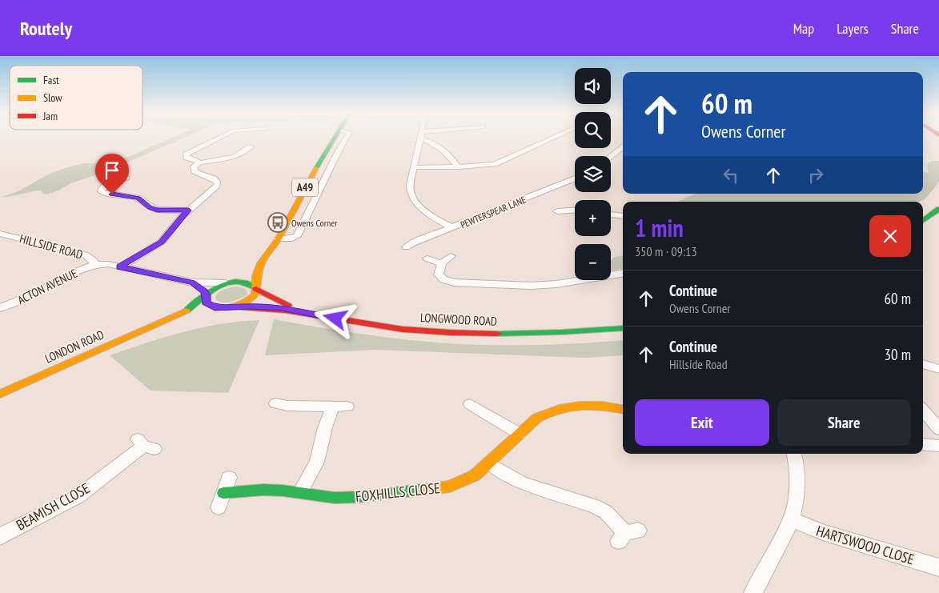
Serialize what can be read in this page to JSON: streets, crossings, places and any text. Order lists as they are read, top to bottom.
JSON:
{
  "streets": {
    "main road": [
      "A49",
      "LONGWOOD ROAD",
      "LONDON ROAD",
      "FOXHILLS CLOSE"
    ],
    "street": [
      "PEWTERSPEAR LANE",
      "HILLSIDE ROAD",
      "ACTON AVENUE",
      "BEAMISH CLOSE",
      "HARTSWOOD CLOSE"
    ]
  },
  "crossings": [
    ["A49", "HILLSIDE ROAD"],
    ["A49", "LONGWOOD ROAD"],
    ["A49", "LONDON ROAD"],
    ["HILLSIDE ROAD", "ACTON AVENUE"],
    ["HILLSIDE ROAD", "LONDON ROAD"],
    ["LONGWOOD ROAD", "LONDON ROAD"]
  ],
  "places": {
    "bus stop": ["Owens Corner"]
  },
  "legend": ["Fast", "Slow", "Jam"],
  "page": {
    "header": "Routely",
    "nav": ["Map", "Layers", "Share"],
    "map_buttons": ["+", "−"],
    "turn": ["60 m", "Owens Corner"],
    "heading": ["1 min", "350 m · 09:13"],
    "list": [
      {
        "name": "Continue",
        "note": "Owens Corner",
        "value": "60 m"
      },
      {
        "name": "Continue",
        "note": "Hillside Road",
        "value": "30 m"
      }
    ],
    "buttons": ["Exit", "Share"]
  }
}
